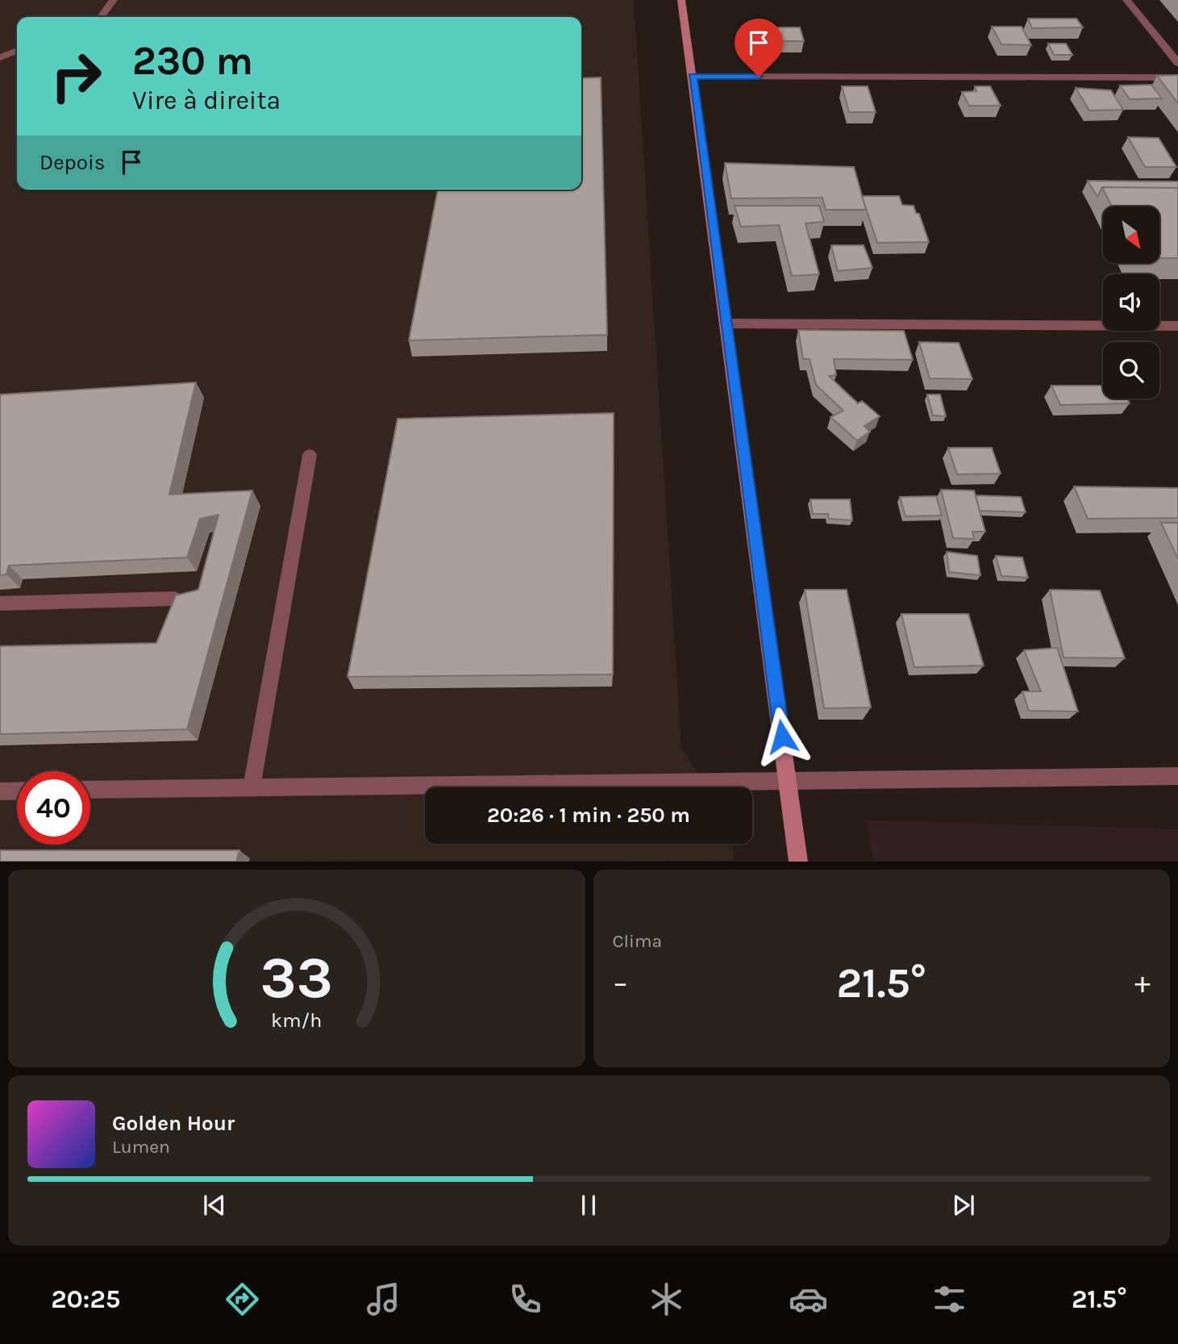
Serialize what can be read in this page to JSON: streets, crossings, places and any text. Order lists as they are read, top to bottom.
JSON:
{
  "north": "bottom right",
  "page": {
    "turn": ["230 m", "Vire à direita"],
    "then": "Depois",
    "limit": "40",
    "trip": "20:26 · 1 min · 250 m",
    "tile": "Clima",
    "heat": ["−", "21.5°", "+"],
    "song": ["Golden Hour", "Lumen"],
    "tabs": ["20:25", "21.5°"],
    "gauge": ["33", "km/h"]
  }
}
